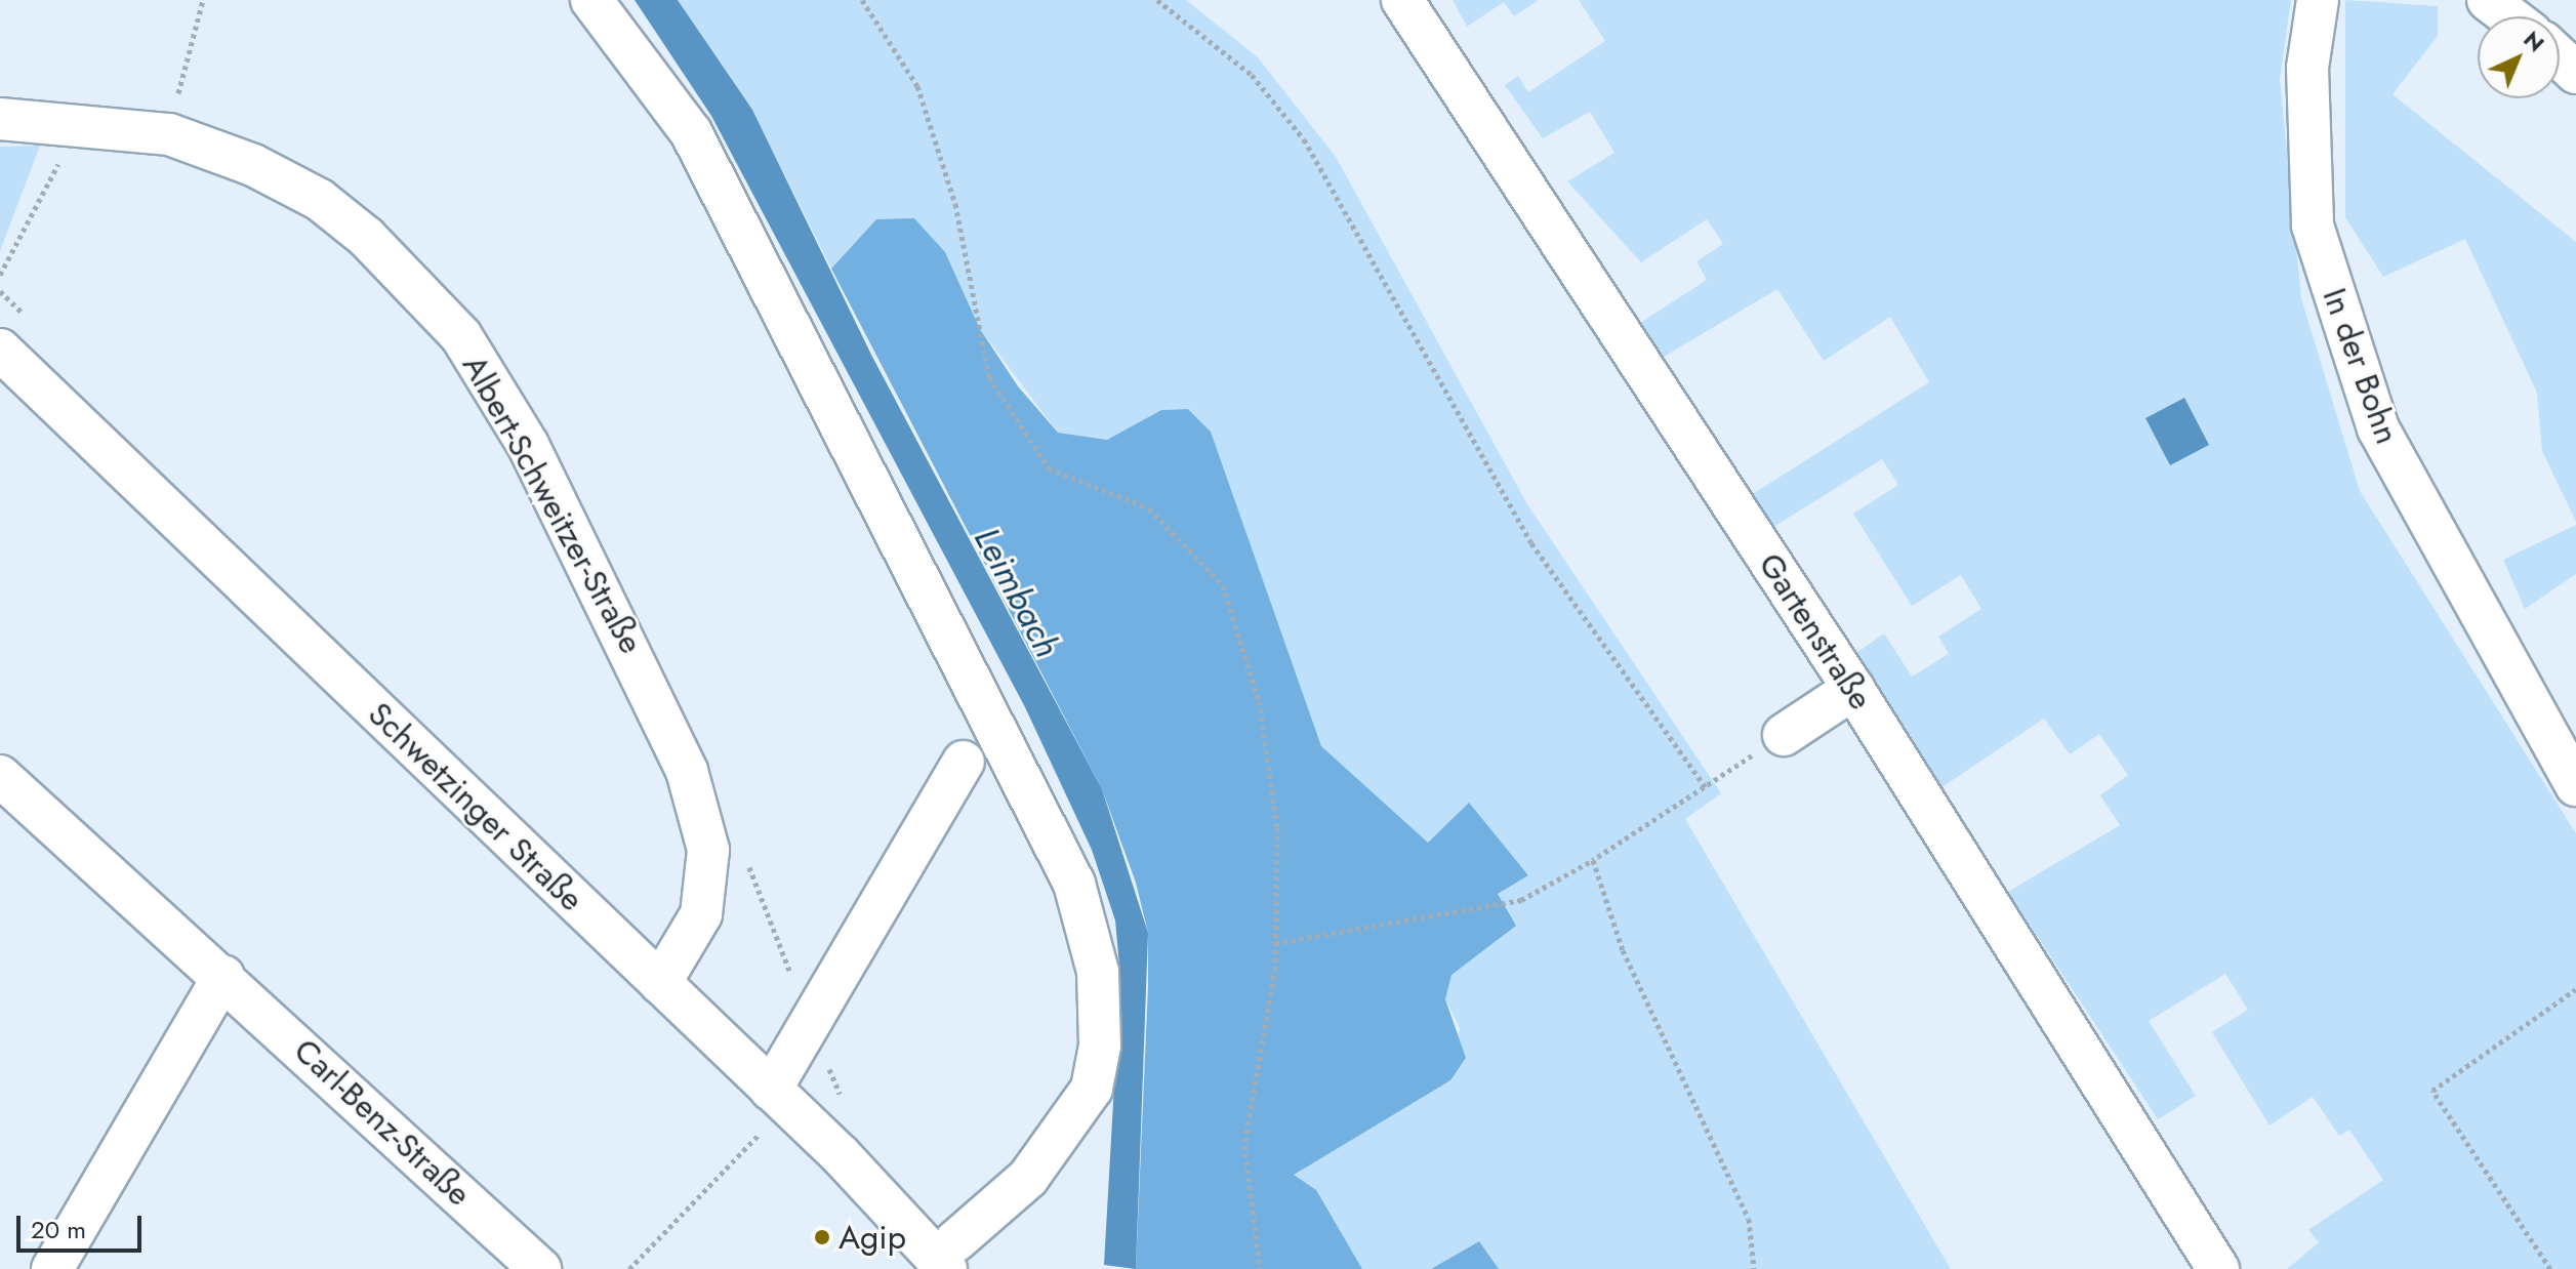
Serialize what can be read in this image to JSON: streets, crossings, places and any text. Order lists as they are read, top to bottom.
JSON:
{
  "streets": {
    "street": [
      "In der Bohn",
      "Albert-Schweitzer-Straße",
      "Gartenstraße",
      "Schwetzinger Straße",
      "Carl-Benz-Straße"
    ]
  },
  "crossings": [
    ["Albert-Schweitzer-Straße", "Schwetzinger Straße"]
  ],
  "water": ["Leimbach"],
  "places": ["Agip"],
  "scale_bar": "20 m",
  "north": "top right"
}
